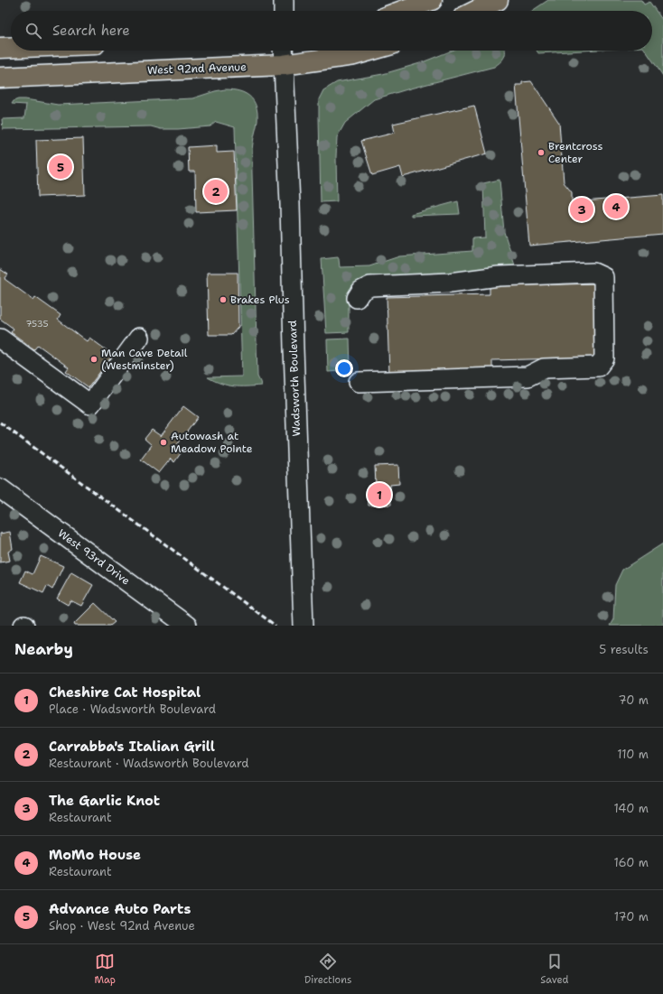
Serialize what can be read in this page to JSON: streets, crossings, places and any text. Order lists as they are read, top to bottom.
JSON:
{
  "streets": {
    "main road": ["West 92nd Avenue"],
    "street": ["Wadsworth Boulevard", "West 93rd Drive"]
  },
  "crossings": [
    ["West 92nd Avenue", "Wadsworth Boulevard"]
  ],
  "places": [
    "Brentcross Center",
    "Brakes Plus",
    "Man Cave Detail (Westminster)",
    "Autowash at Meadow Pointe"
  ],
  "house_numbers": ["7535"],
  "page": {
    "search": "Search here",
    "pins": [
      "5",
      "2",
      "4",
      "3",
      "1"
    ],
    "heading": ["Nearby", "5 results"],
    "list": [
      {
        "mark": "1",
        "name": "Cheshire Cat Hospital",
        "note": "Place · Wadsworth Boulevard",
        "value": "70 m"
      },
      {
        "mark": "2",
        "name": "Carrabba's Italian Grill",
        "note": "Restaurant · Wadsworth Boulevard",
        "value": "110 m"
      },
      {
        "mark": "3",
        "name": "The Garlic Knot",
        "note": "Restaurant",
        "value": "140 m"
      },
      {
        "mark": "4",
        "name": "MoMo House",
        "note": "Restaurant",
        "value": "160 m"
      },
      {
        "mark": "5",
        "name": "Advance Auto Parts",
        "note": "Shop · West 92nd Avenue",
        "value": "170 m"
      }
    ],
    "nav": ["Map", "Directions", "Saved"]
  }
}
